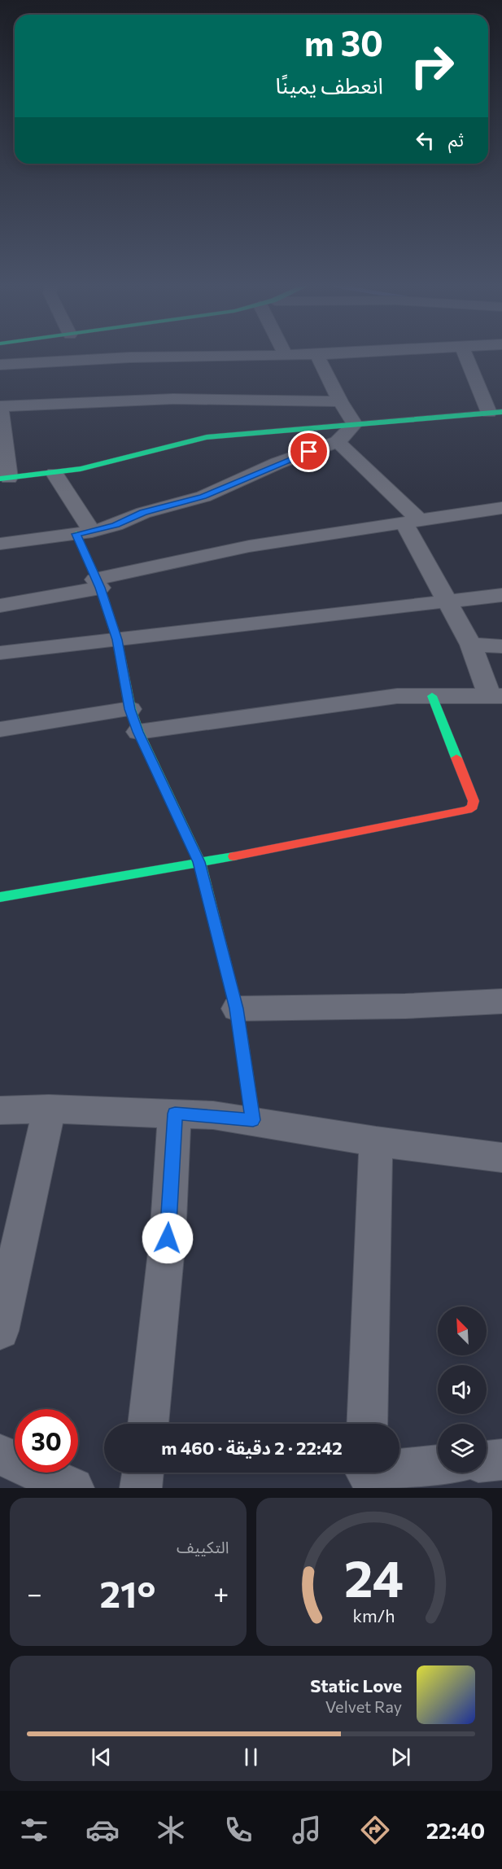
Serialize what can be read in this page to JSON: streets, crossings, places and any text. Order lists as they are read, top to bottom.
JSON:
{
  "north": "top left",
  "page": {
    "turn": ["30 m", "انعطف يمينًا"],
    "then": "ثم",
    "limit": "30",
    "trip": "22:42 · 2 دقيقة · 460 m",
    "tile": "التكييف",
    "heat": ["−", "21°", "+"],
    "song": ["Static Love", "Velvet Ray"],
    "tabs": "22:40",
    "gauge": ["24", "km/h"]
  }
}
